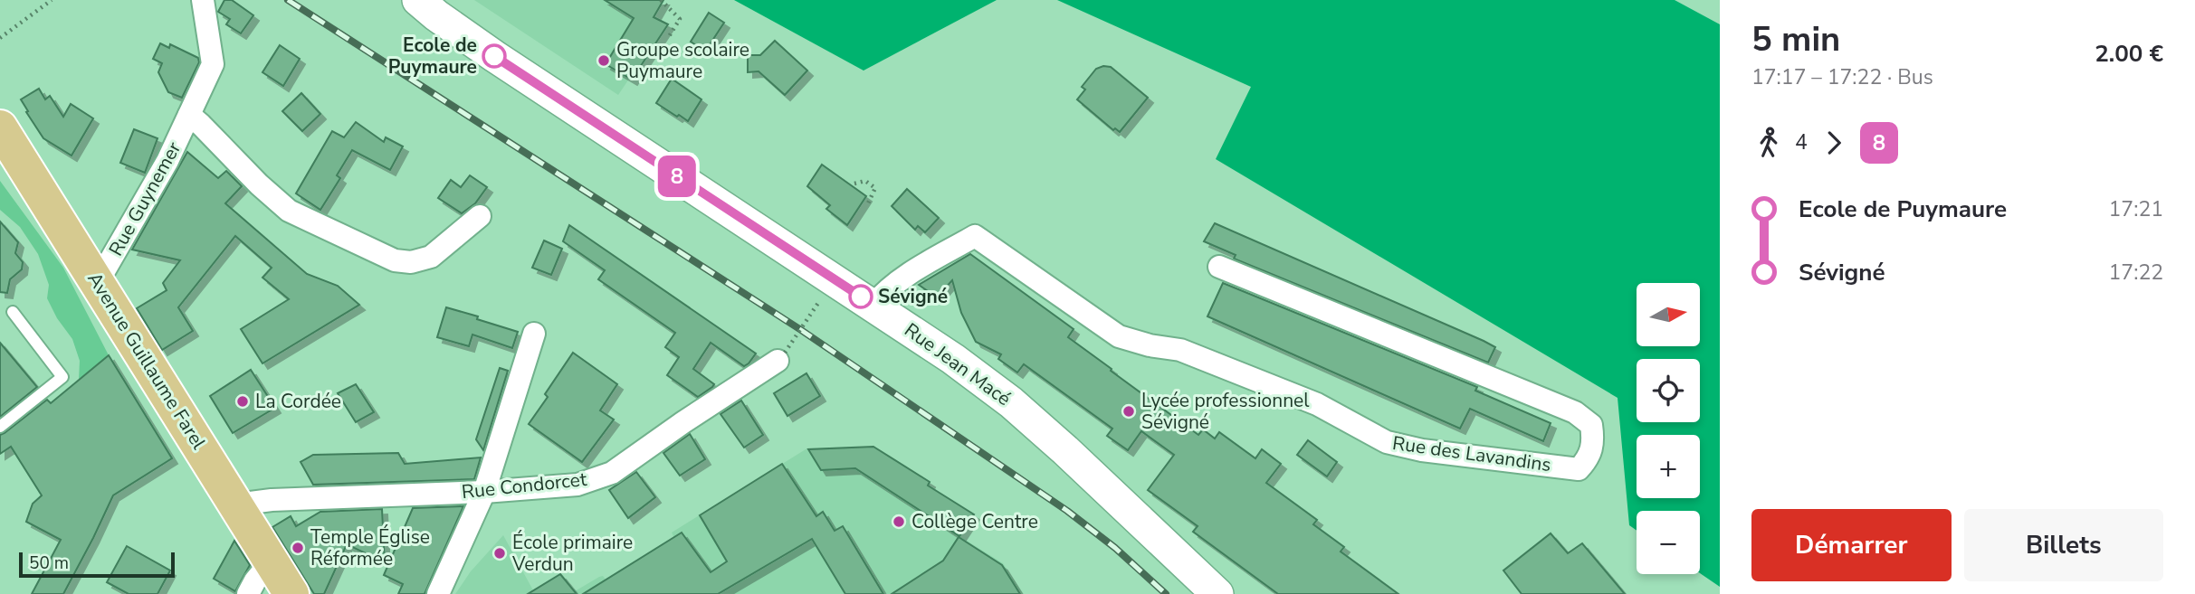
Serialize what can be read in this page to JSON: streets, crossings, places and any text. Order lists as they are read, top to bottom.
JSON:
{
  "streets": {
    "main road": ["Avenue Guillaume Farel", "Rue Jean Macé"],
    "street": ["Rue Guynemer", "Rue des Lavandins", "Rue Condorcet"]
  },
  "crossings": [
    ["Rue Guynemer", "Avenue Guillaume Farel"],
    ["Avenue Guillaume Farel", "Rue Condorcet"],
    ["Rue Jean Macé", "Rue des Lavandins"]
  ],
  "places": [
    "Ecole de Puymaure",
    "Groupe scolaire Puymaure",
    "Sévigné",
    "La Cordée",
    "Lycée professionnel Sévigné",
    "Collège Centre",
    "Temple Église Réformée",
    "École primaire Verdun"
  ],
  "lines": ["bus line 8"],
  "scale_bar": "50 m",
  "north": "right",
  "page": {
    "on_map": "8",
    "heading": ["5 min", "17:17 – 17:22 · Bus", "2.00 €"],
    "legs": ["4", "8"],
    "list": [
      {
        "name": "Ecole de Puymaure",
        "value": "17:21"
      },
      {
        "name": "Sévigné",
        "value": "17:22"
      }
    ],
    "map_buttons": ["+", "−"],
    "buttons": ["Démarrer", "Billets"],
    "scale": "50 m"
  }
}
